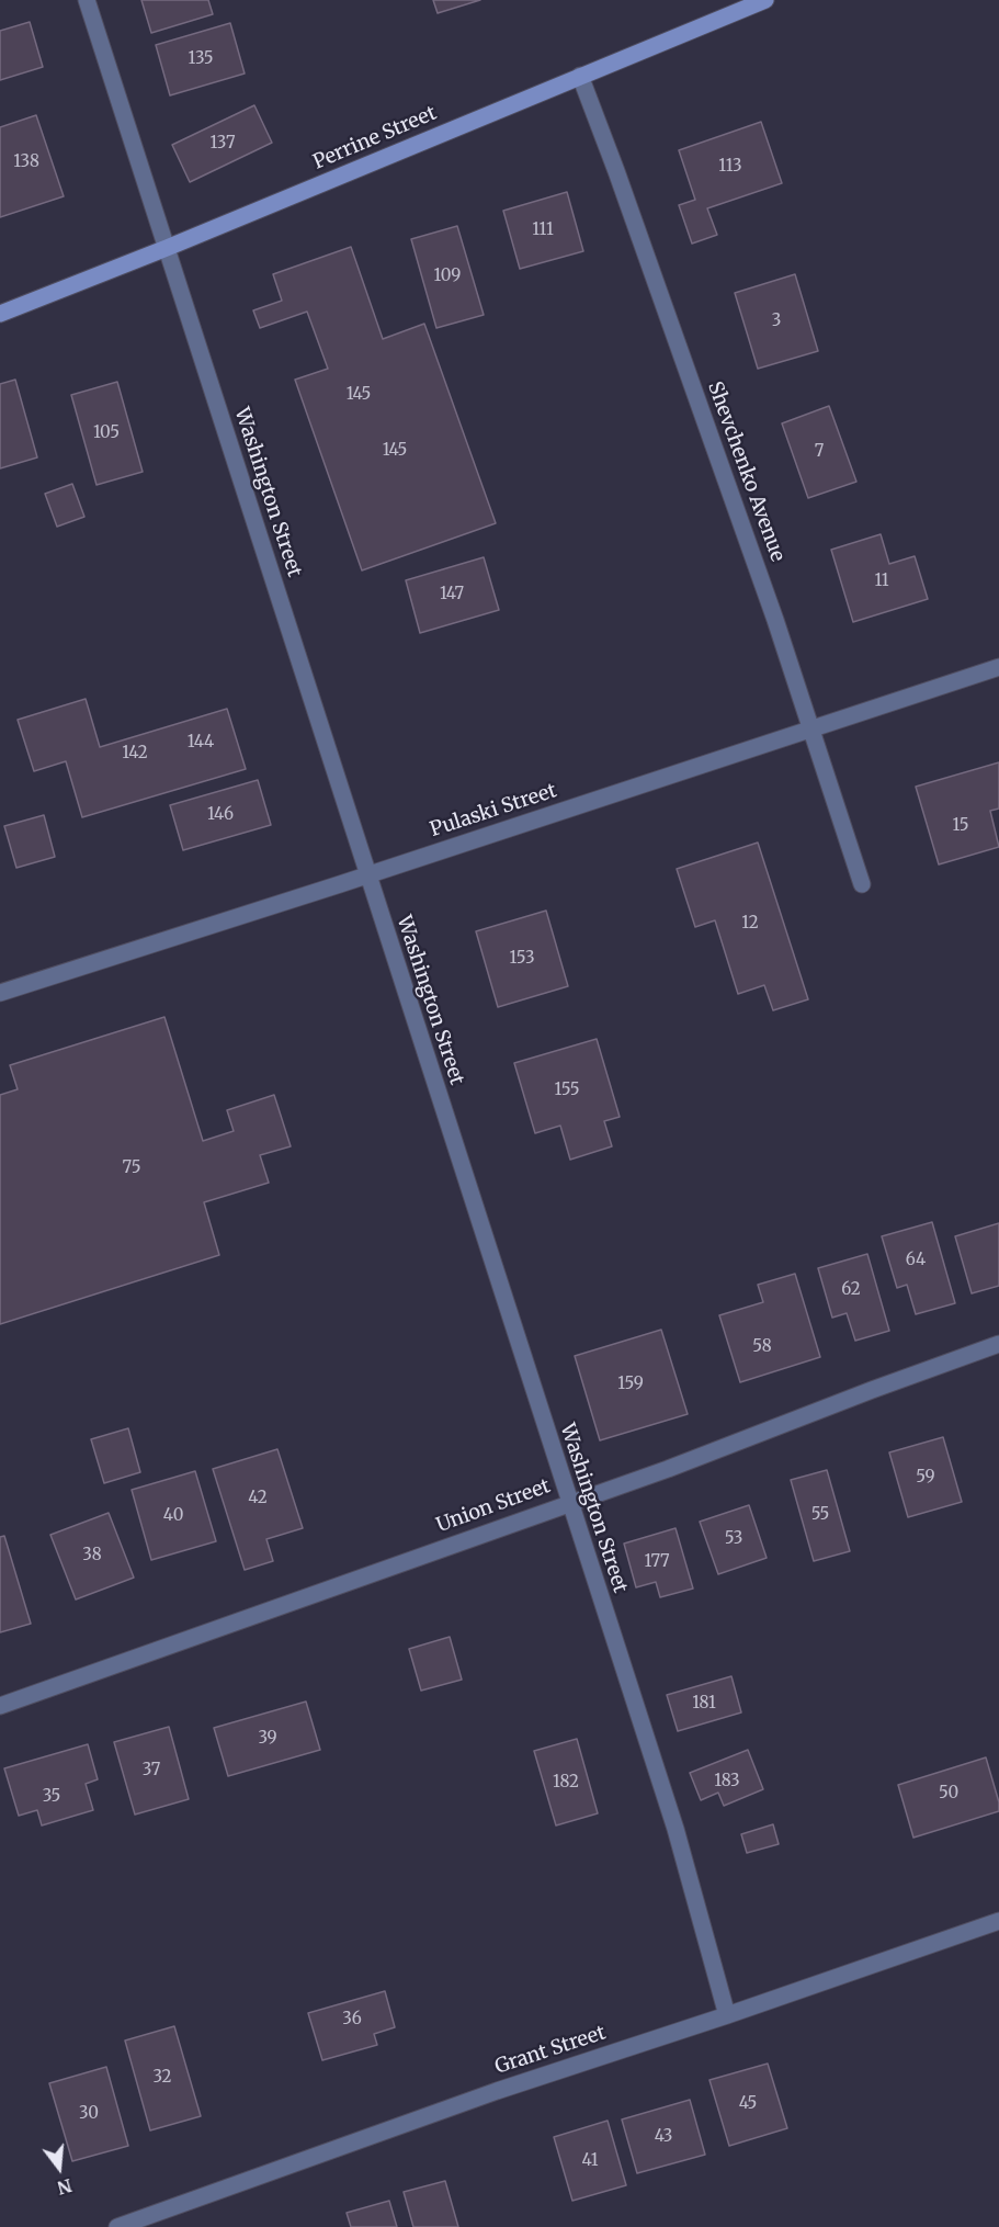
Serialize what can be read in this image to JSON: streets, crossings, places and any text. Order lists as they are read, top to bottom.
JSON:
{
  "streets": {
    "street": [
      "Perrine Street",
      "Shevchenko Avenue",
      "Washington Street",
      "Pulaski Street",
      "Union Street",
      "Grant Street"
    ]
  },
  "crossings": [
    ["Perrine Street", "Shevchenko Avenue"],
    ["Perrine Street", "Washington Street"],
    ["Shevchenko Avenue", "Pulaski Street"],
    ["Washington Street", "Pulaski Street"],
    ["Washington Street", "Union Street"],
    ["Washington Street", "Grant Street"]
  ],
  "house_numbers": [
    "135",
    "137",
    "138",
    "113",
    "111",
    "109",
    "3",
    "145",
    "105",
    "145",
    "7",
    "11",
    "147",
    "144",
    "142",
    "146",
    "15",
    "12",
    "153",
    "155",
    "75",
    "64",
    "62",
    "58",
    "159",
    "59",
    "42",
    "55",
    "40",
    "53",
    "38",
    "177",
    "181",
    "39",
    "37",
    "183",
    "182",
    "50",
    "35",
    "36",
    "32",
    "45",
    "30",
    "43",
    "41"
  ],
  "north": "bottom"
}
